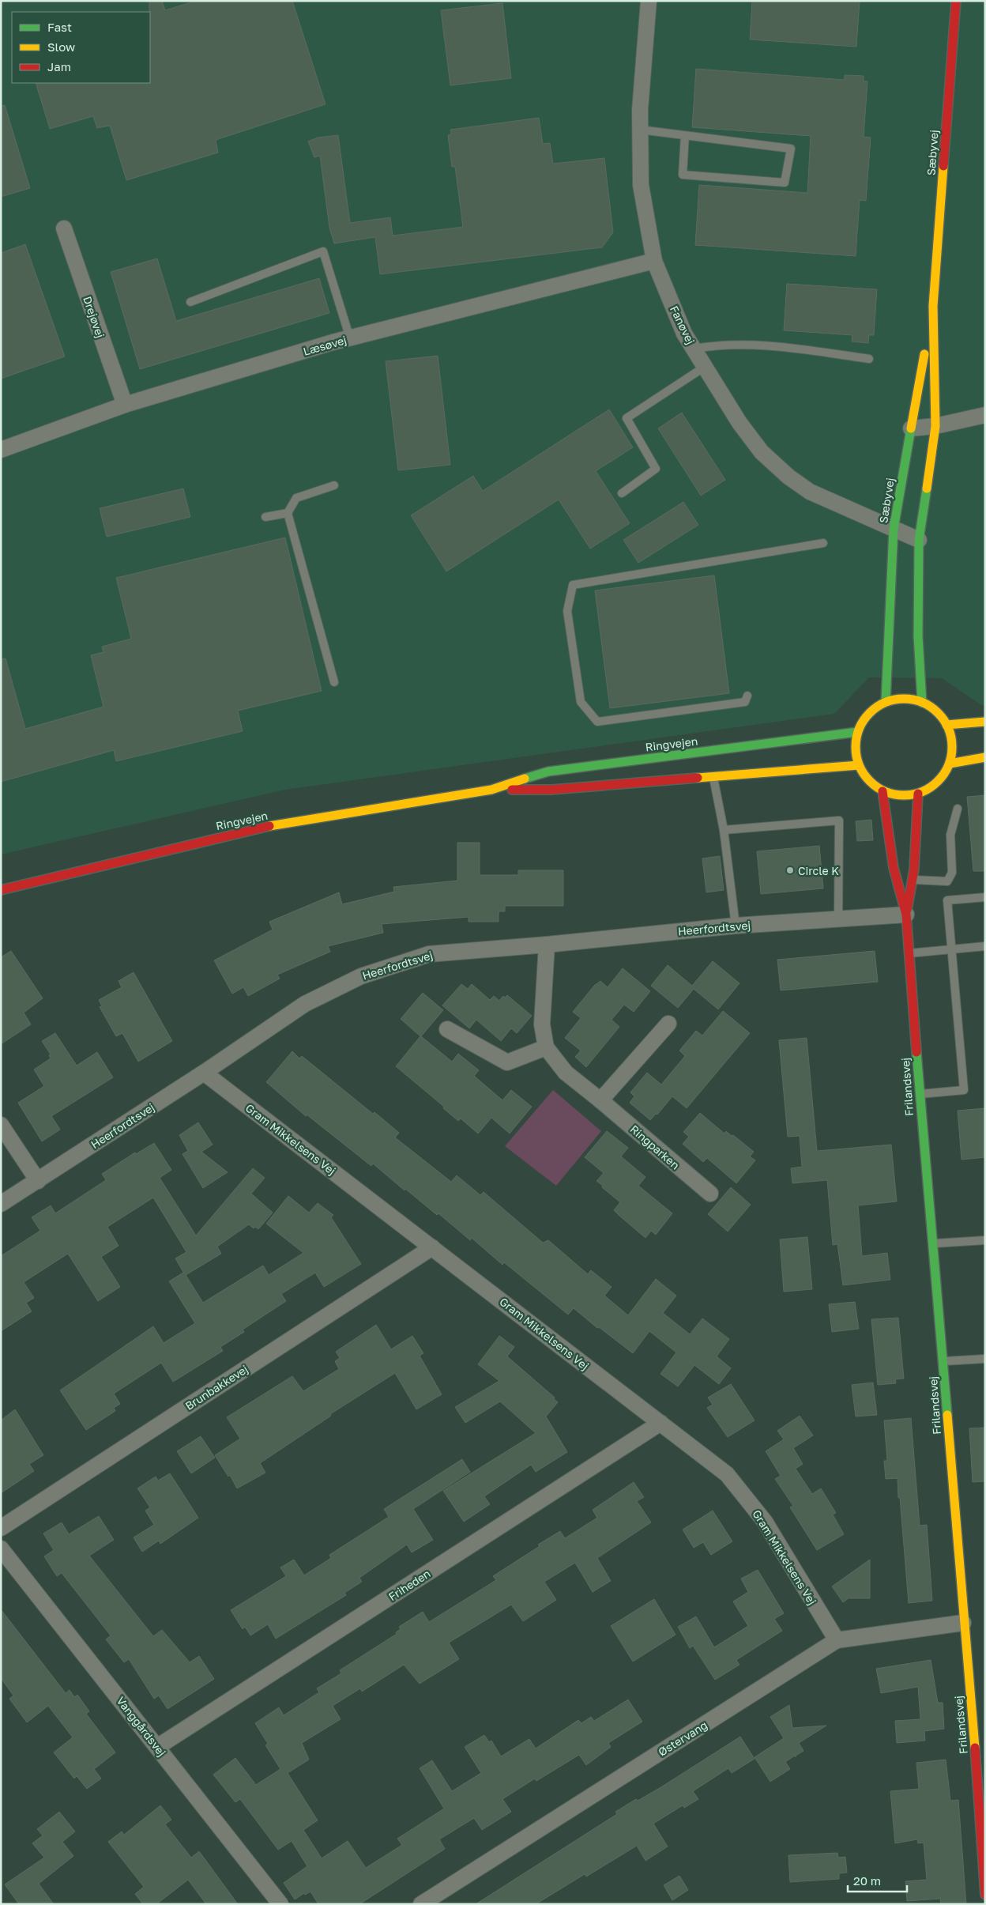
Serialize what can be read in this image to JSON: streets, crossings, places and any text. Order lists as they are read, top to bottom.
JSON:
{
  "streets": {
    "street": [
      "Sæbyvej",
      "Drejøvej",
      "Fanøvej",
      "Læsøvej",
      "Ringvejen",
      "Heerfordtsvej",
      "Frilandsvej",
      "Gram Mikkelsens Vej",
      "Ringparken",
      "Brunbakkevej",
      "Friheden",
      "Vanggårdsvej",
      "Østervang"
    ]
  },
  "crossings": [
    ["Sæbyvej", "Fanøvej"],
    ["Sæbyvej", "Ringvejen"],
    ["Sæbyvej", "Frilandsvej"],
    ["Drejøvej", "Læsøvej"],
    ["Fanøvej", "Læsøvej"],
    ["Ringvejen", "Frilandsvej"],
    ["Heerfordtsvej", "Frilandsvej"],
    ["Heerfordtsvej", "Gram Mikkelsens Vej"],
    ["Heerfordtsvej", "Ringparken"],
    ["Frilandsvej", "Østervang"],
    ["Gram Mikkelsens Vej", "Brunbakkevej"],
    ["Gram Mikkelsens Vej", "Friheden"],
    ["Gram Mikkelsens Vej", "Østervang"],
    ["Friheden", "Vanggårdsvej"]
  ],
  "places": ["Circle K"],
  "legend": ["Fast", "Slow", "Jam"],
  "scale_bar": "20 m"
}
